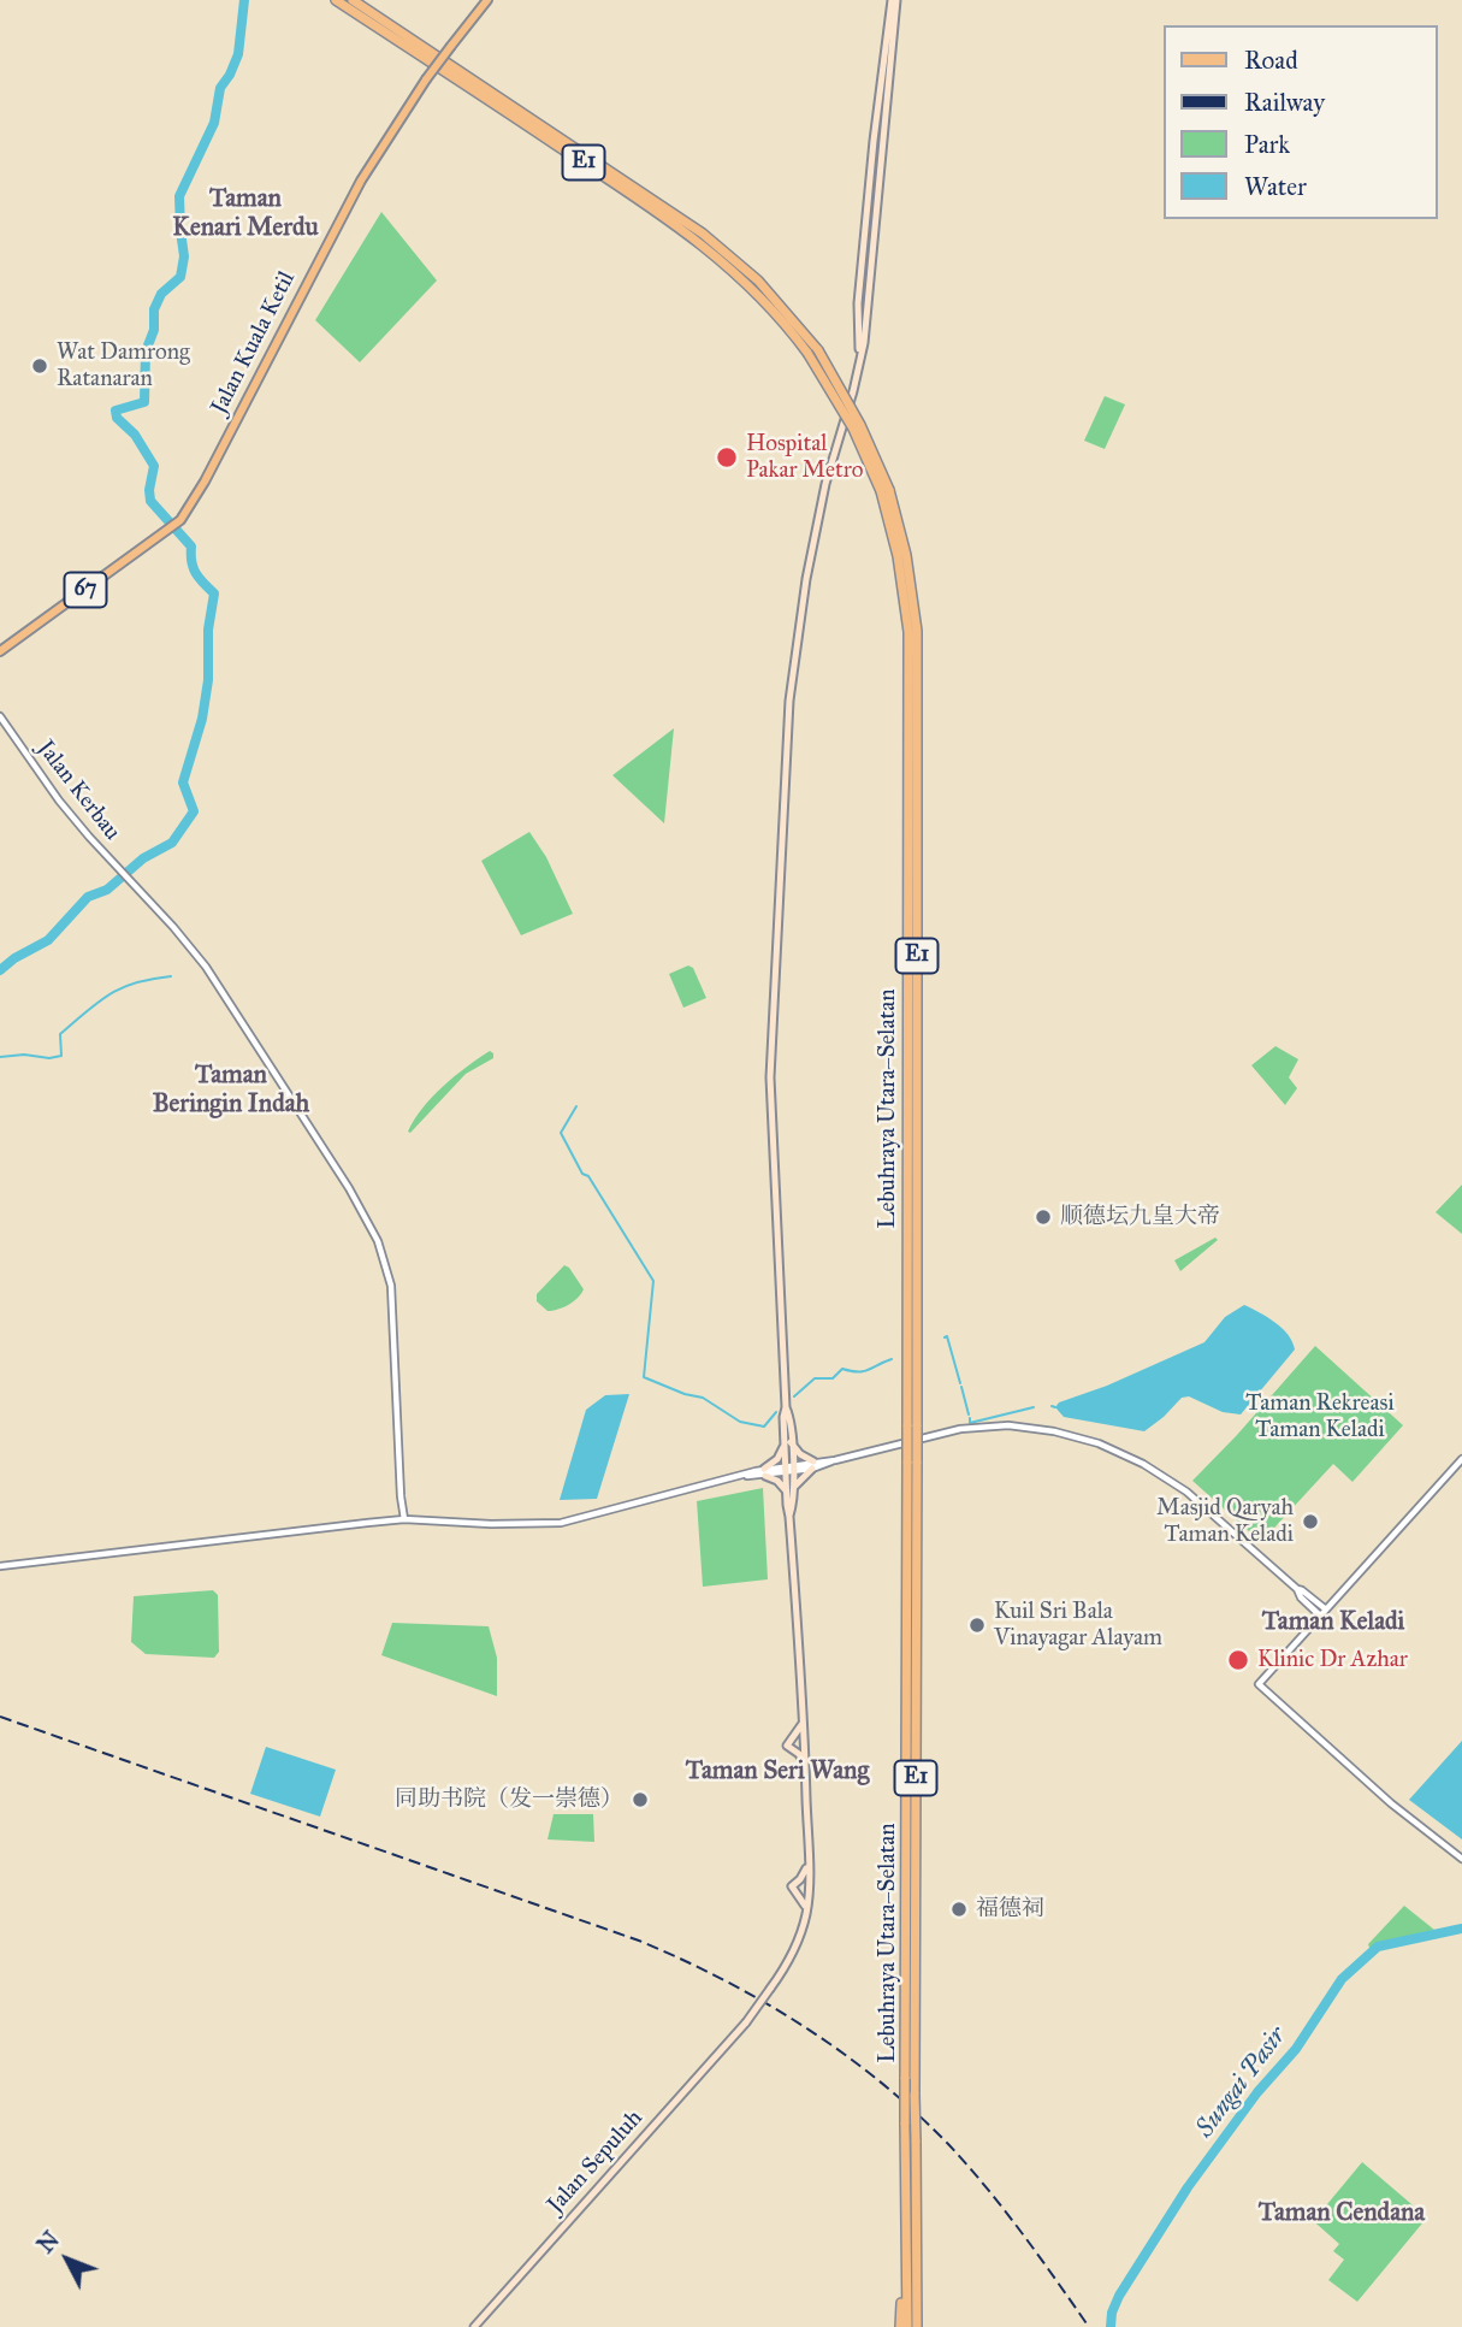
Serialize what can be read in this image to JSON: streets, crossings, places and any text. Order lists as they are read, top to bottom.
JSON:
{
  "streets": {
    "highway": ["E1", "Lebuhraya Utara–Selatan"],
    "main road": ["Jalan Kuala Ketil", "67", "Jalan Sepuluh"],
    "street": ["Jalan Kerbau"]
  },
  "districts": [
    "Taman Kenari Merdu",
    "Taman Beringin Indah",
    "Taman Keladi",
    "Taman Seri Wang",
    "Taman Cendana"
  ],
  "water": ["Sungai Pasir"],
  "parks": ["Taman Rekreasi Taman Keladi"],
  "places": [
    "Wat Damrong Ratanaran",
    "Hospital Pakar Metro",
    "顺德坛九皇大帝",
    "Masjid Qaryah Taman Keladi",
    "Kuil Sri Bala Vinayagar Alayam",
    "Klinic Dr Azhar",
    "同助书院（发一崇德）",
    "福德祠"
  ],
  "legend": [
    "Road",
    "Railway",
    "Park",
    "Water"
  ],
  "north": "top left"
}
